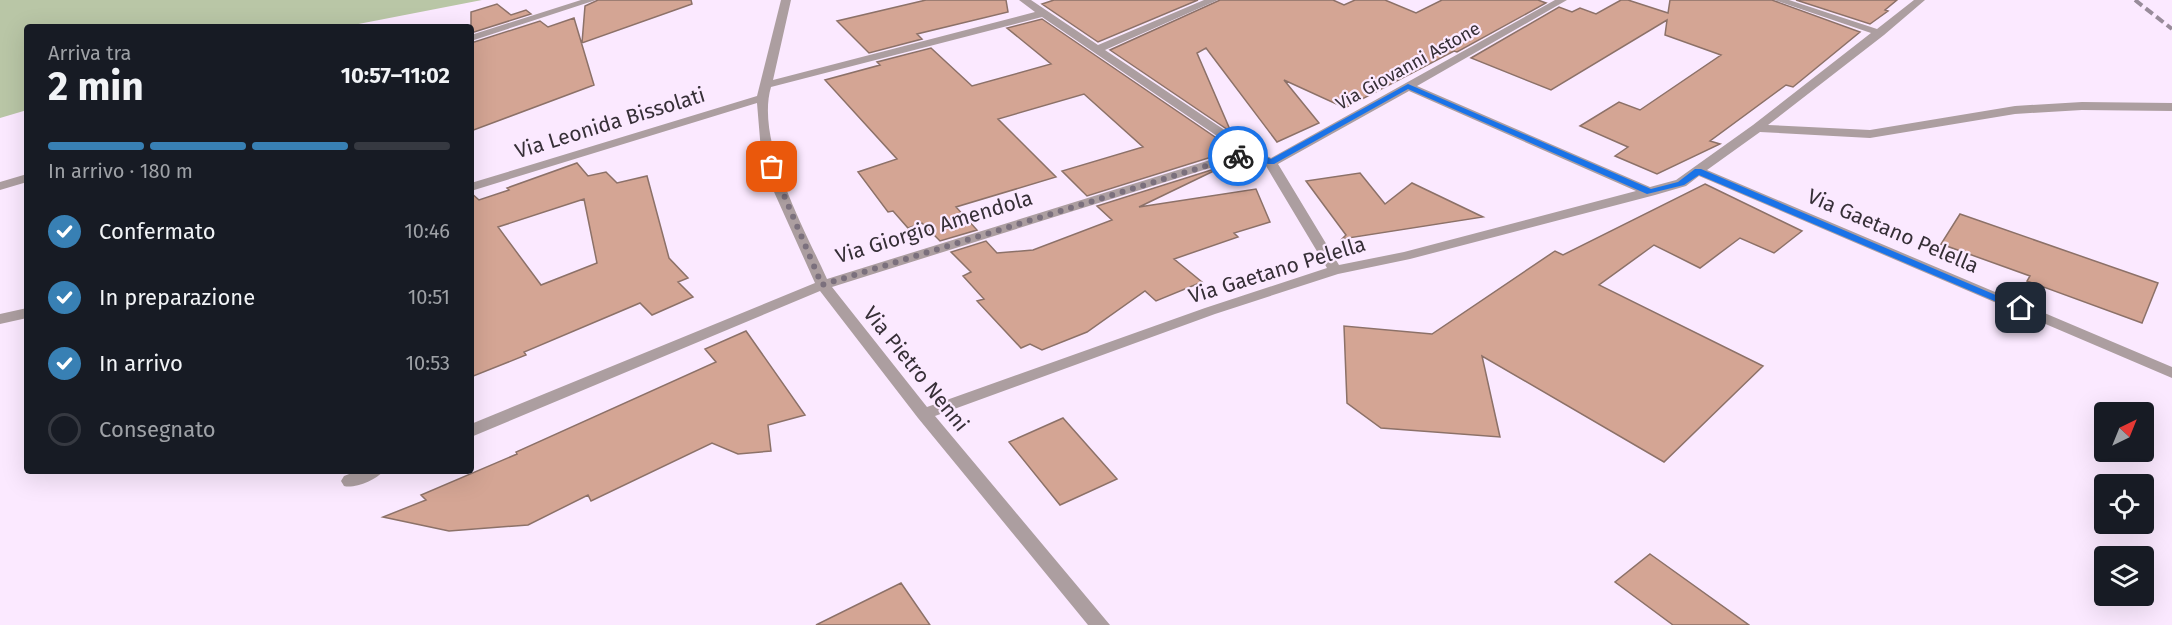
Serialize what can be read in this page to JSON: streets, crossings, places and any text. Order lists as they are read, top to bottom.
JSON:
{
  "streets": {
    "street": [
      "Via Giovanni Astone",
      "Via Leonida Bissolati",
      "Via Giorgio Amendola",
      "Via Gaetano Pelella",
      "Via Pietro Nenni"
    ]
  },
  "crossings": [
    ["Via Leonida Bissolati", "Via Pietro Nenni"],
    ["Via Giorgio Amendola", "Via Pietro Nenni"],
    ["Via Gaetano Pelella", "Via Pietro Nenni"]
  ],
  "north": "top right",
  "page": {
    "heading": ["2 min", "Arriva tra", "10:57–11:02"],
    "bar": "In arrivo · 180 m",
    "list": [
      ["Confermato", "10:46"],
      ["In preparazione", "10:51"],
      ["In arrivo", "10:53"],
      "Consegnato"
    ]
  }
}
